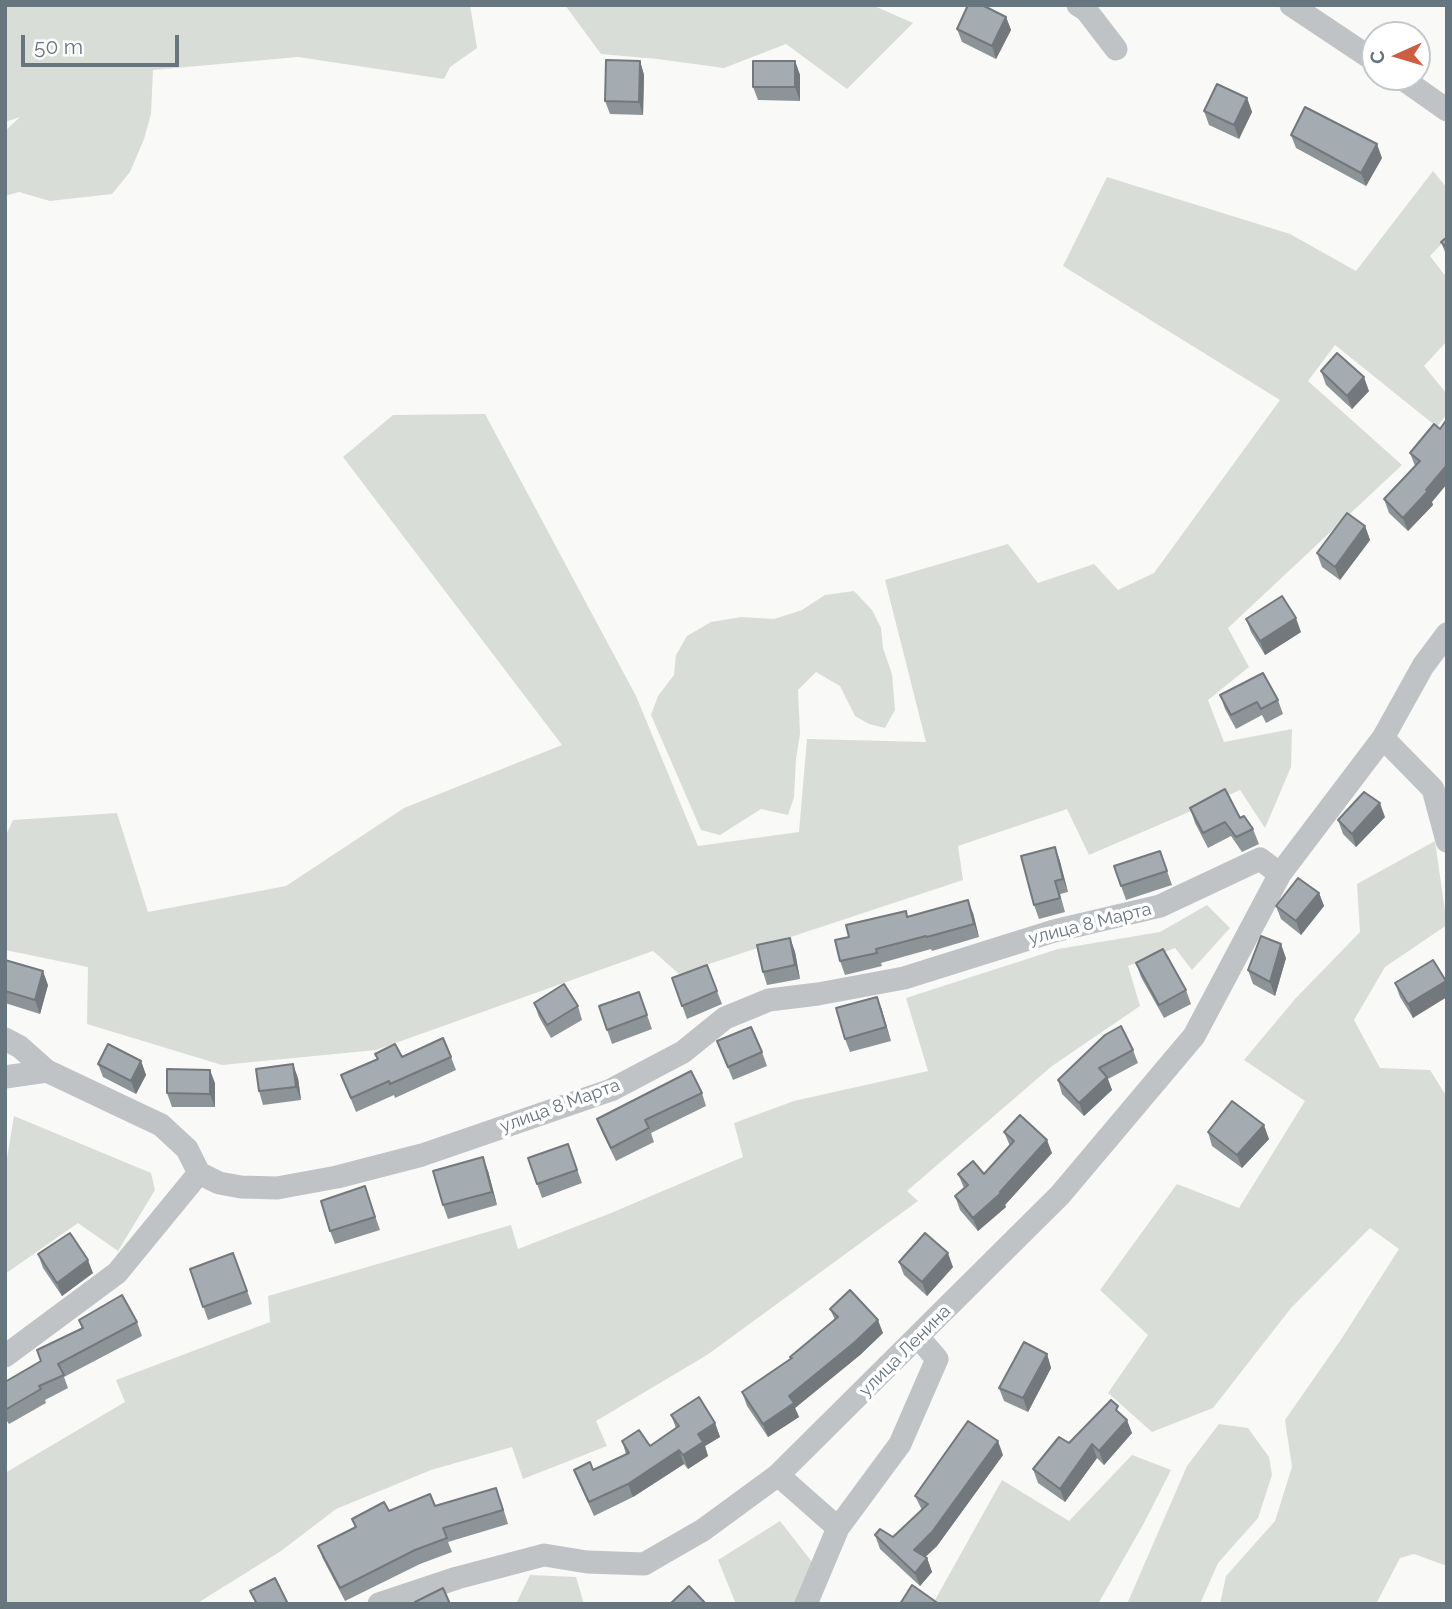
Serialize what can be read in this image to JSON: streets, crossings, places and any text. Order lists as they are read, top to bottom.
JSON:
{
  "streets": {
    "street": ["улица 8 Марта", "улица Ленина"]
  },
  "crossings": [
    ["улица 8 Марта", "улица Ленина"]
  ],
  "scale_bar": "50 m",
  "north": "left"
}
